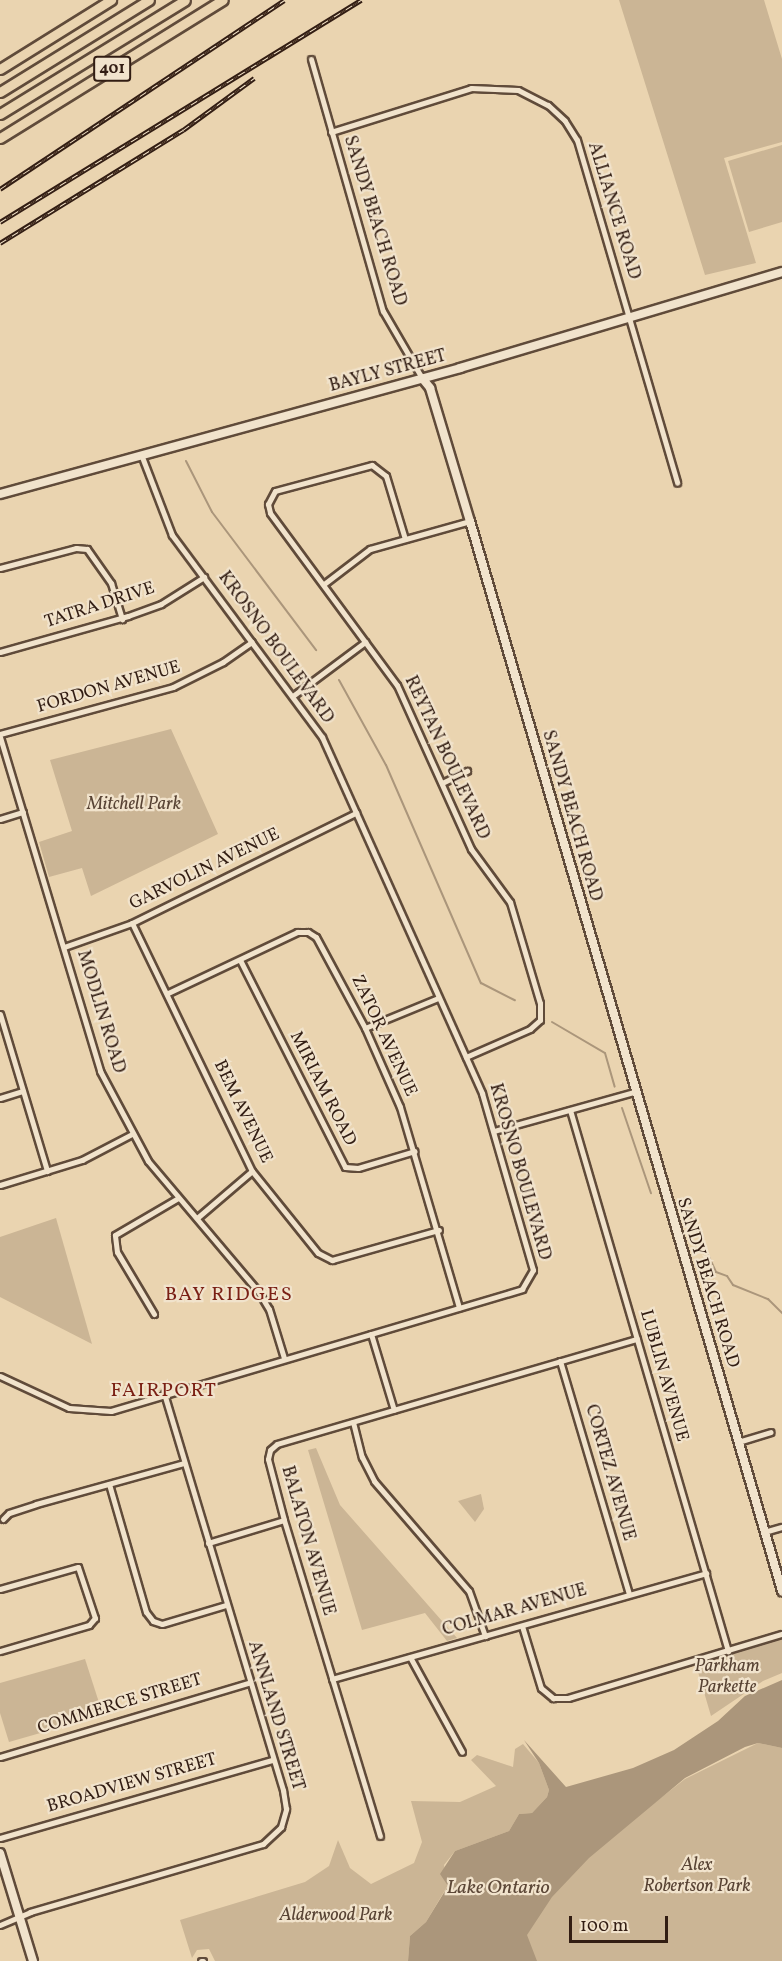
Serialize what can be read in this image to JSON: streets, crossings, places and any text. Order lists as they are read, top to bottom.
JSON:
{
  "streets": {
    "highway": ["401"],
    "street": [
      "ALLIANCE ROAD",
      "SANDY BEACH ROAD",
      "BAYLY STREET",
      "TATRA DRIVE",
      "KROSNO BOULEVARD",
      "FORDON AVENUE",
      "REYTAN BOULEVARD",
      "GARVOLIN AVENUE",
      "MODLIN ROAD",
      "ZATOR AVENUE",
      "MIRIAM ROAD",
      "BEM AVENUE",
      "LUBLIN AVENUE",
      "CORTEZ AVENUE",
      "BALATON AVENUE",
      "COLMAR AVENUE",
      "COMMERCE STREET",
      "ANNLAND STREET",
      "BROADVIEW STREET"
    ]
  },
  "crossings": [
    ["ALLIANCE ROAD", "SANDY BEACH ROAD"],
    ["ALLIANCE ROAD", "BAYLY STREET"],
    ["SANDY BEACH ROAD", "BAYLY STREET"],
    ["BAYLY STREET", "KROSNO BOULEVARD"],
    ["TATRA DRIVE", "KROSNO BOULEVARD"],
    ["KROSNO BOULEVARD", "FORDON AVENUE"],
    ["KROSNO BOULEVARD", "REYTAN BOULEVARD"],
    ["KROSNO BOULEVARD", "GARVOLIN AVENUE"],
    ["KROSNO BOULEVARD", "MODLIN ROAD"],
    ["KROSNO BOULEVARD", "ZATOR AVENUE"],
    ["KROSNO BOULEVARD", "ANNLAND STREET"],
    ["FORDON AVENUE", "MODLIN ROAD"],
    ["GARVOLIN AVENUE", "MODLIN ROAD"],
    ["GARVOLIN AVENUE", "BEM AVENUE"],
    ["ZATOR AVENUE", "MIRIAM ROAD"],
    ["ZATOR AVENUE", "BEM AVENUE"],
    ["LUBLIN AVENUE", "BALATON AVENUE"],
    ["LUBLIN AVENUE", "COLMAR AVENUE"],
    ["CORTEZ AVENUE", "BALATON AVENUE"],
    ["CORTEZ AVENUE", "COLMAR AVENUE"],
    ["BALATON AVENUE", "COLMAR AVENUE"],
    ["COMMERCE STREET", "ANNLAND STREET"],
    ["ANNLAND STREET", "BROADVIEW STREET"]
  ],
  "districts": ["BAY RIDGES", "FAIRPORT"],
  "water": ["Lake Ontario"],
  "parks": [
    "Mitchell Park",
    "Parkham Parkette",
    "Alex Robertson Park",
    "Alderwood Park"
  ],
  "scale_bar": "100 m"
}
